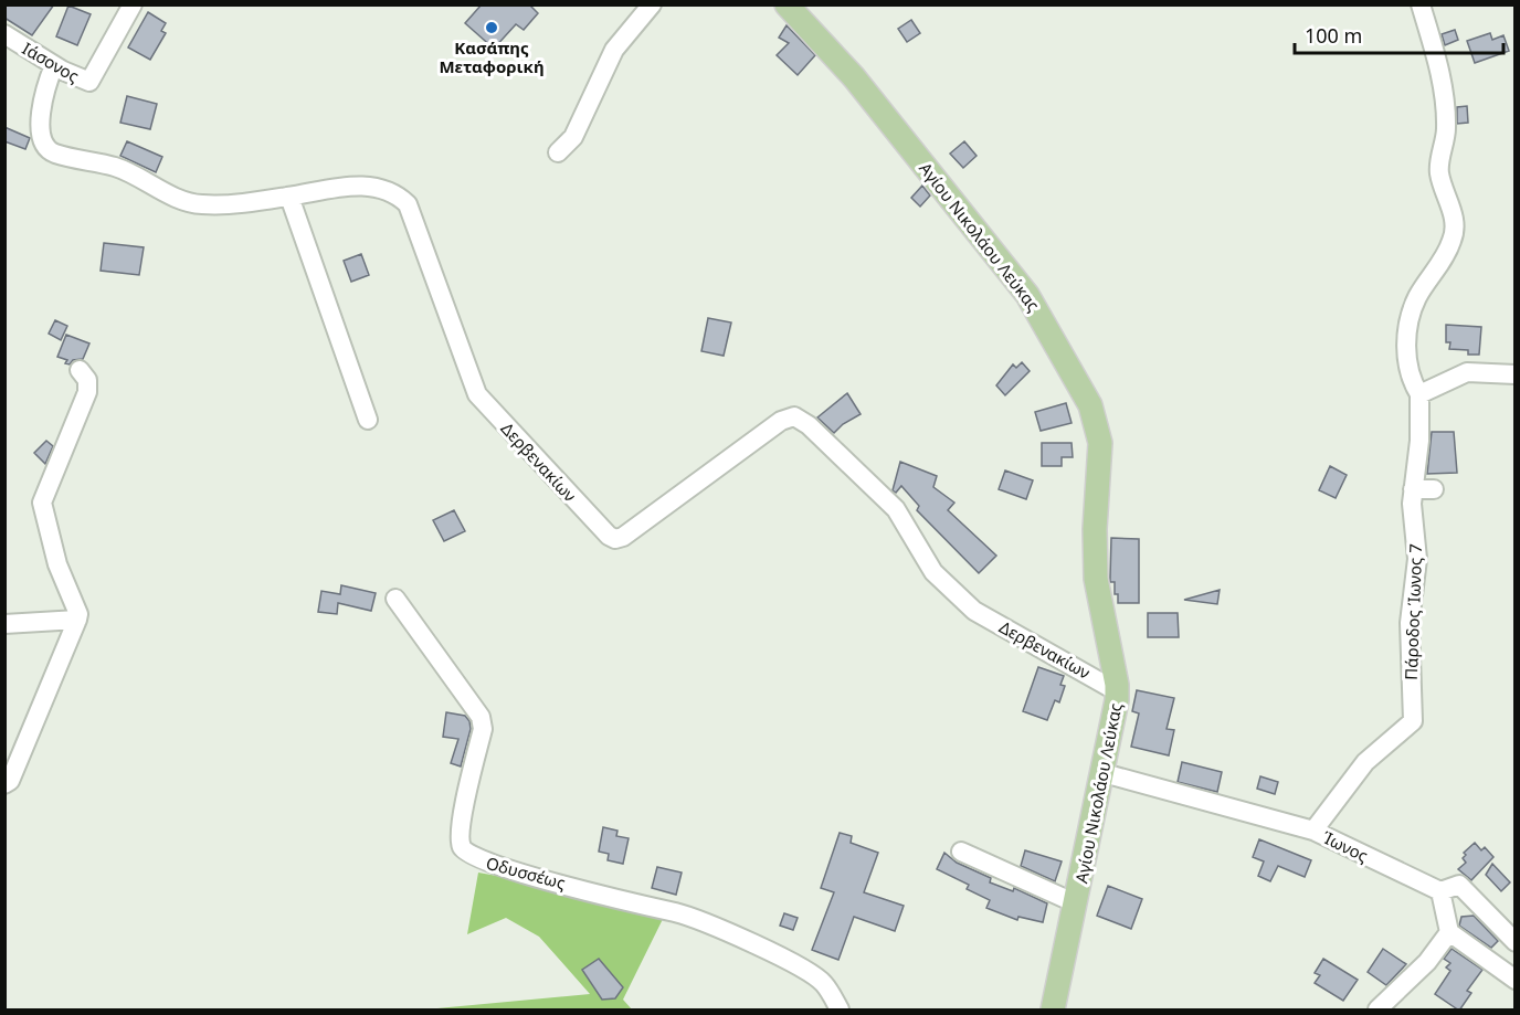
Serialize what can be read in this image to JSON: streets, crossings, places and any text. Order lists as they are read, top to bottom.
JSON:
{
  "streets": {
    "main road": ["Αγίου Νικολάου Λεύκας"],
    "street": [
      "Ιάσονος",
      "Δερβενακίων",
      "Πάροδος Ίωνος 7",
      "Ίωνος",
      "Οδυσσέως"
    ]
  },
  "crossings": [
    ["Ιάσονος", "Δερβενακίων"],
    ["Αγίου Νικολάου Λεύκας", "Δερβενακίων"],
    ["Αγίου Νικολάου Λεύκας", "Ίωνος"],
    ["Πάροδος Ίωνος 7", "Ίωνος"]
  ],
  "places": ["Κασάπης Μεταφορική"],
  "scale_bar": "100 m"
}
